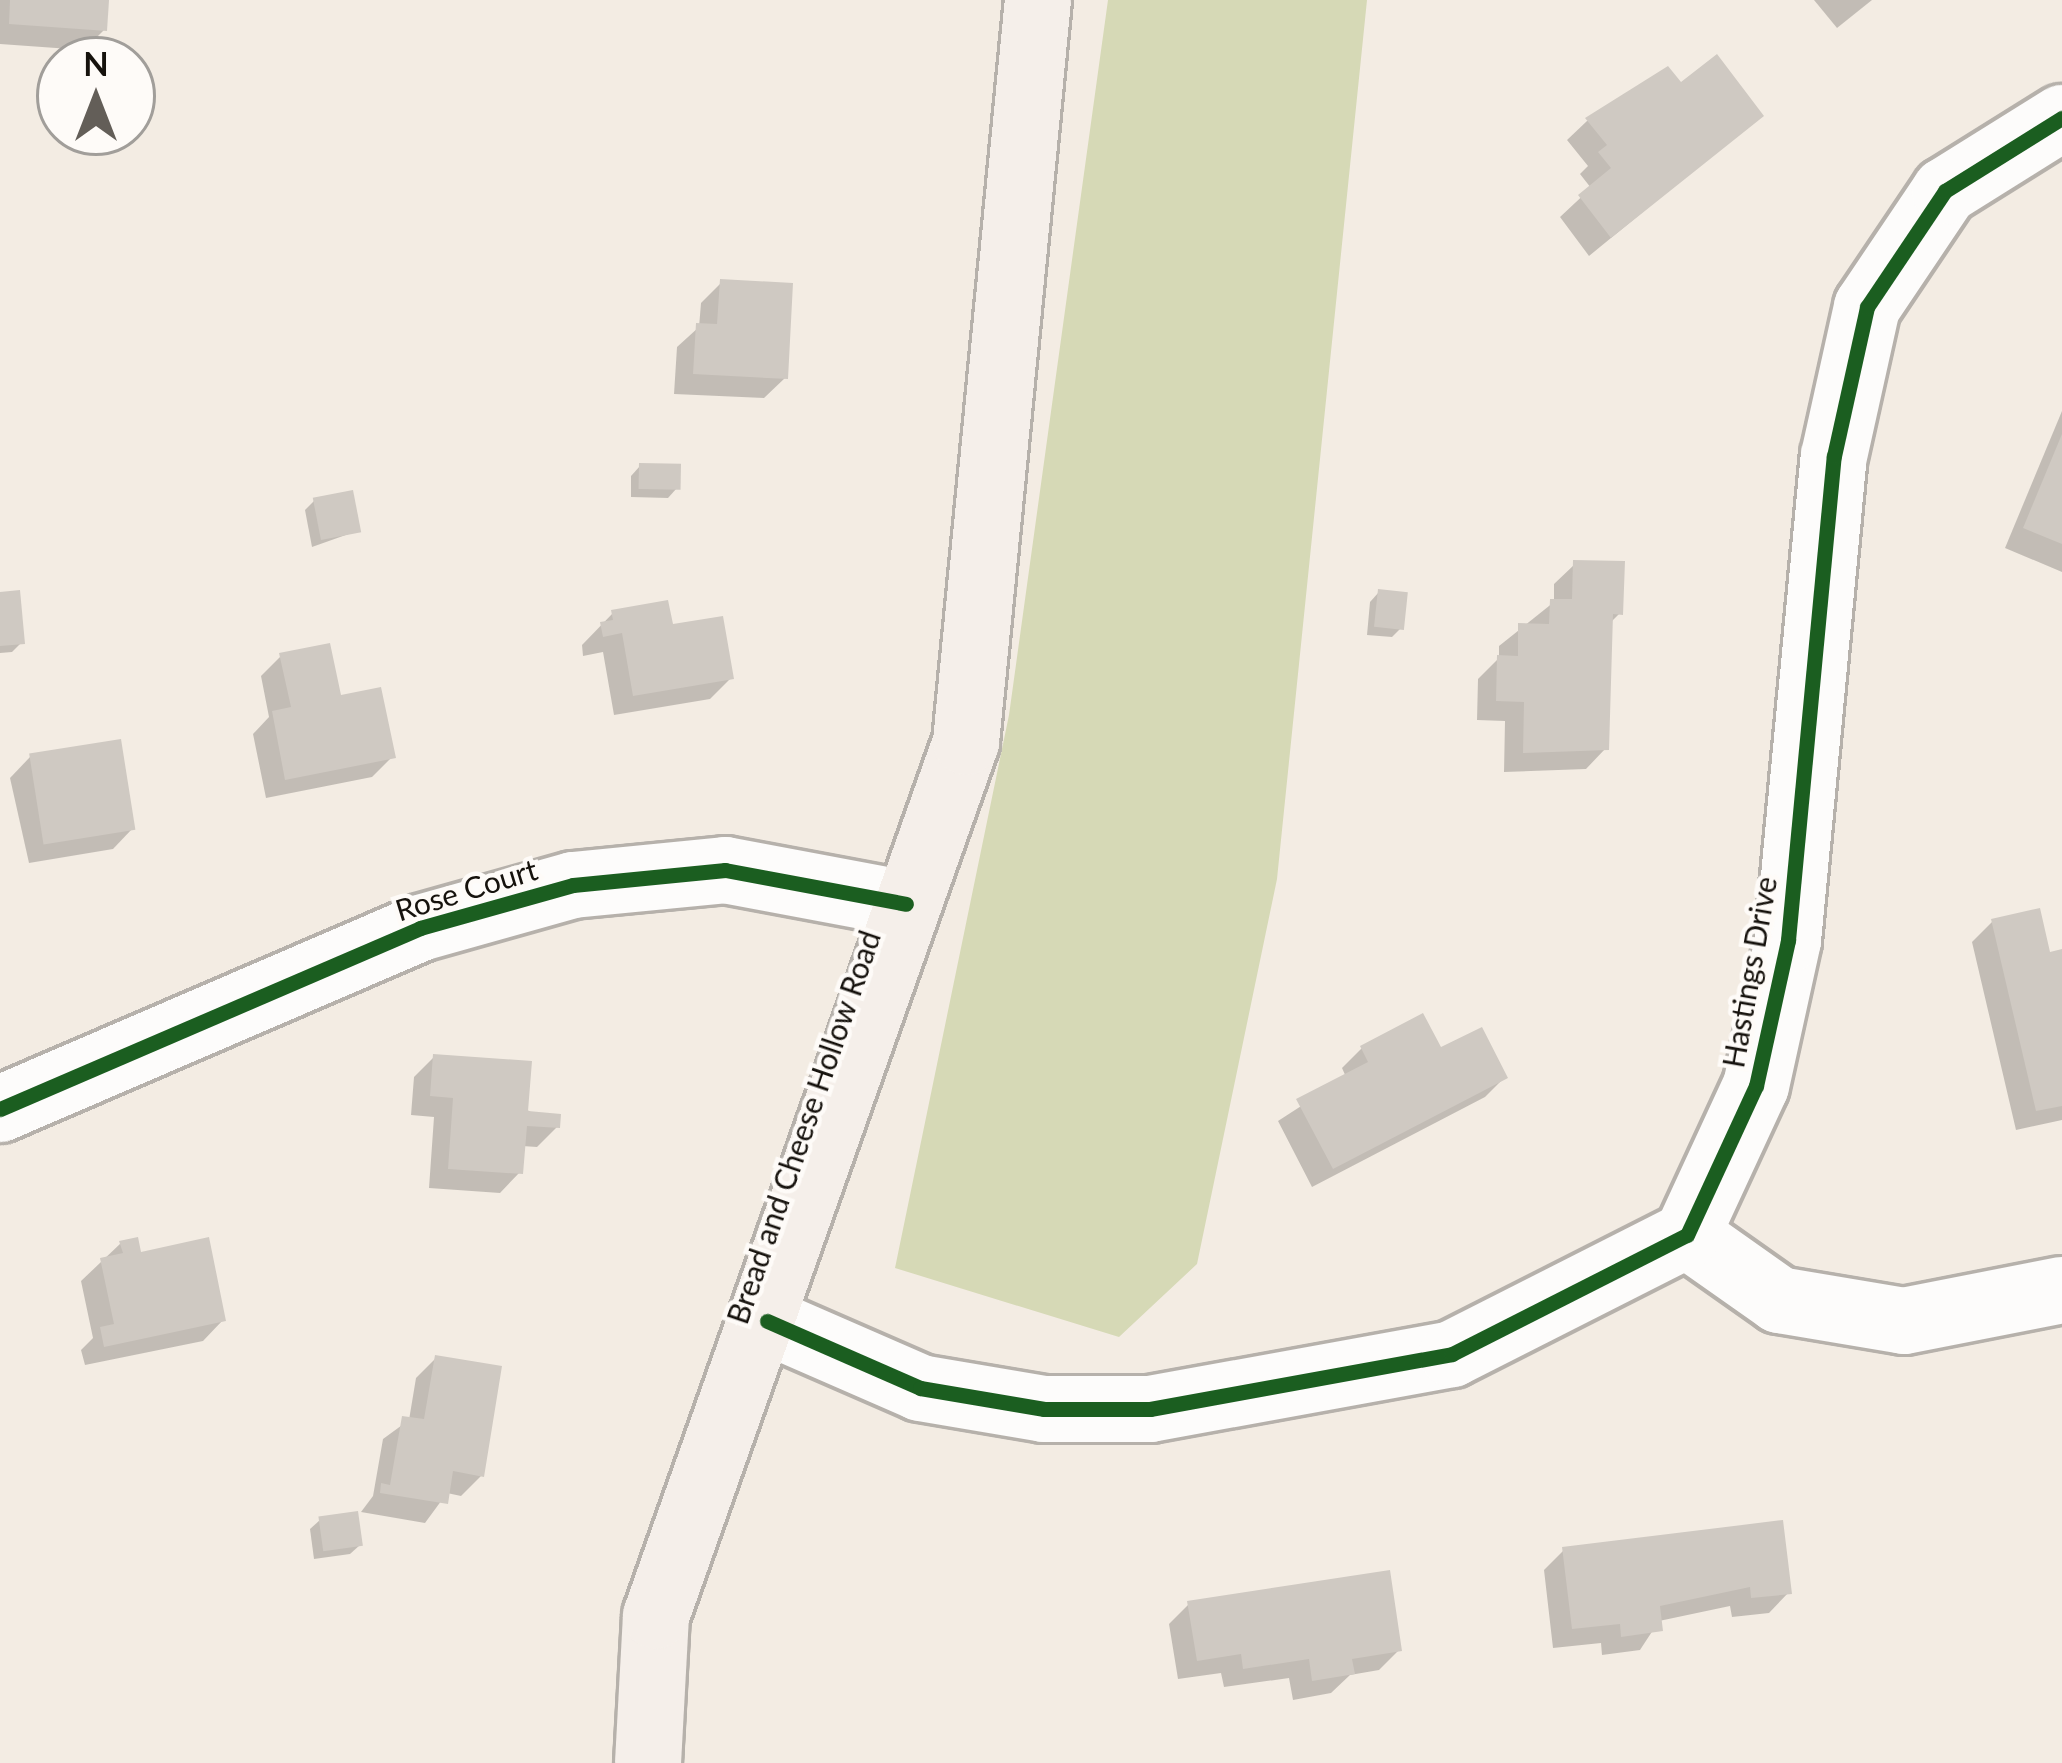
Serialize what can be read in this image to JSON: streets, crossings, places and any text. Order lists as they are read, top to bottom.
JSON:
{
  "streets": {
    "main road": ["Bread and Cheese Hollow Road"],
    "street": ["Rose Court", "Hastings Drive"]
  },
  "crossings": [
    ["Rose Court", "Bread and Cheese Hollow Road"]
  ],
  "north": "top"
}
